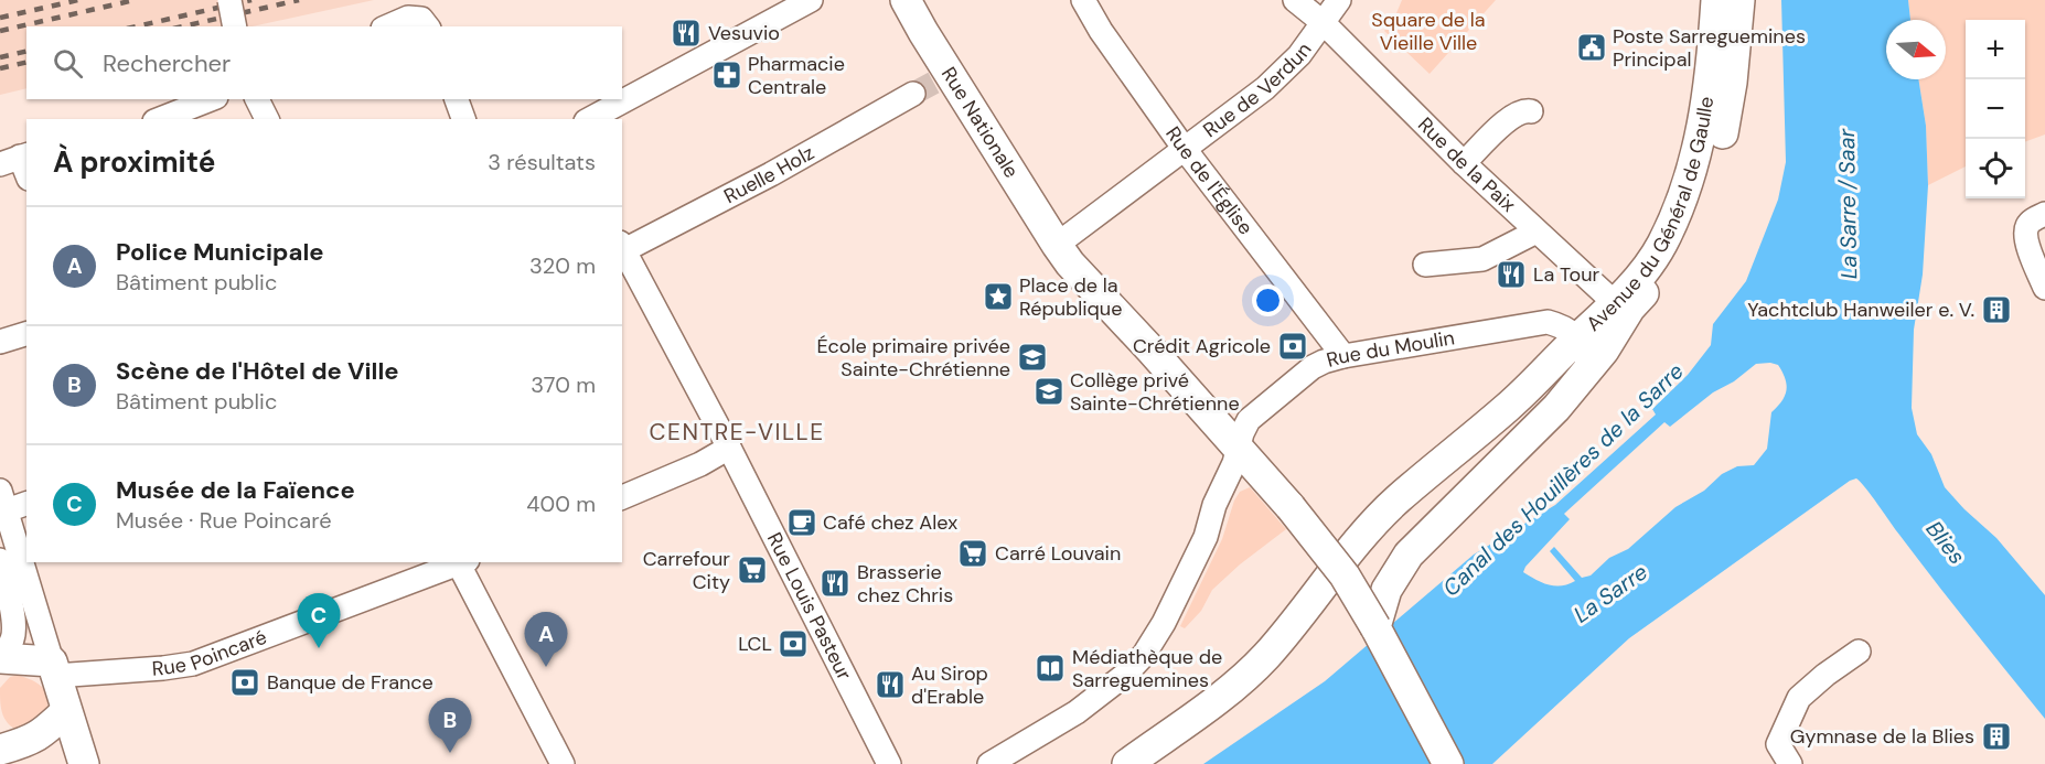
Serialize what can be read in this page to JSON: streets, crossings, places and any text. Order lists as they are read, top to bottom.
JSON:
{
  "streets": {
    "main road": ["Rue Nationale", "Avenue du Général de Gaulle"],
    "street": [
      "Rue de Verdun",
      "Rue de la Paix",
      "Ruelle Holz",
      "Rue de l'Église",
      "Rue du Moulin",
      "Rue Louis Pasteur",
      "Rue Poincaré"
    ]
  },
  "crossings": [
    ["Rue de Verdun", "Rue Nationale"],
    ["Rue de Verdun", "Rue de la Paix"],
    ["Rue de Verdun", "Rue de l'Église"],
    ["Rue Nationale", "Rue du Moulin"],
    ["Rue de la Paix", "Avenue du Général de Gaulle"],
    ["Ruelle Holz", "Rue Louis Pasteur"],
    ["Rue de l'Église", "Rue du Moulin"],
    ["Avenue du Général de Gaulle", "Rue du Moulin"]
  ],
  "districts": ["CENTRE-VILLE"],
  "water": [
    "La Sarre / Saar",
    "Canal des Houillères de la Sarre",
    "Blies",
    "La Sarre"
  ],
  "parks": ["Square de la Vieille Ville"],
  "places": {
    "restaurant": [
      "Vesuvio",
      "La Tour",
      "Brasserie chez Chris",
      "Au Sirop d'Erable"
    ],
    "public building": ["Poste Sarreguemines Principal"],
    "pharmacy": ["Pharmacie Centrale"],
    "place": ["Place de la République"],
    "building": ["Yachtclub Hanweiler e. V.", "Gymnase de la Blies"],
    "bank": ["Crédit Agricole", "LCL", "Banque de France"],
    "school or university": ["École primaire privée Sainte-Chrétienne", "Collège privé Sainte-Chrétienne"],
    "cafe": ["Café chez Alex"],
    "supermarket": ["Carré Louvain", "Carrefour City"],
    "library": ["Médiathèque de Sarreguemines"]
  },
  "north": "right",
  "page": {
    "map_buttons": ["+", "−"],
    "search": "Rechercher",
    "heading": ["À proximité", "3 résultats"],
    "list": [
      {
        "mark": "A",
        "name": "Police Municipale",
        "note": "Bâtiment public",
        "value": "320 m"
      },
      {
        "mark": "B",
        "name": "Scène de l'Hôtel de Ville",
        "note": "Bâtiment public",
        "value": "370 m"
      },
      {
        "mark": "C",
        "name": "Musée de la Faïence",
        "note": "Musée · Rue Poincaré",
        "value": "400 m"
      }
    ],
    "pins": ["C", "A", "B"]
  }
}
